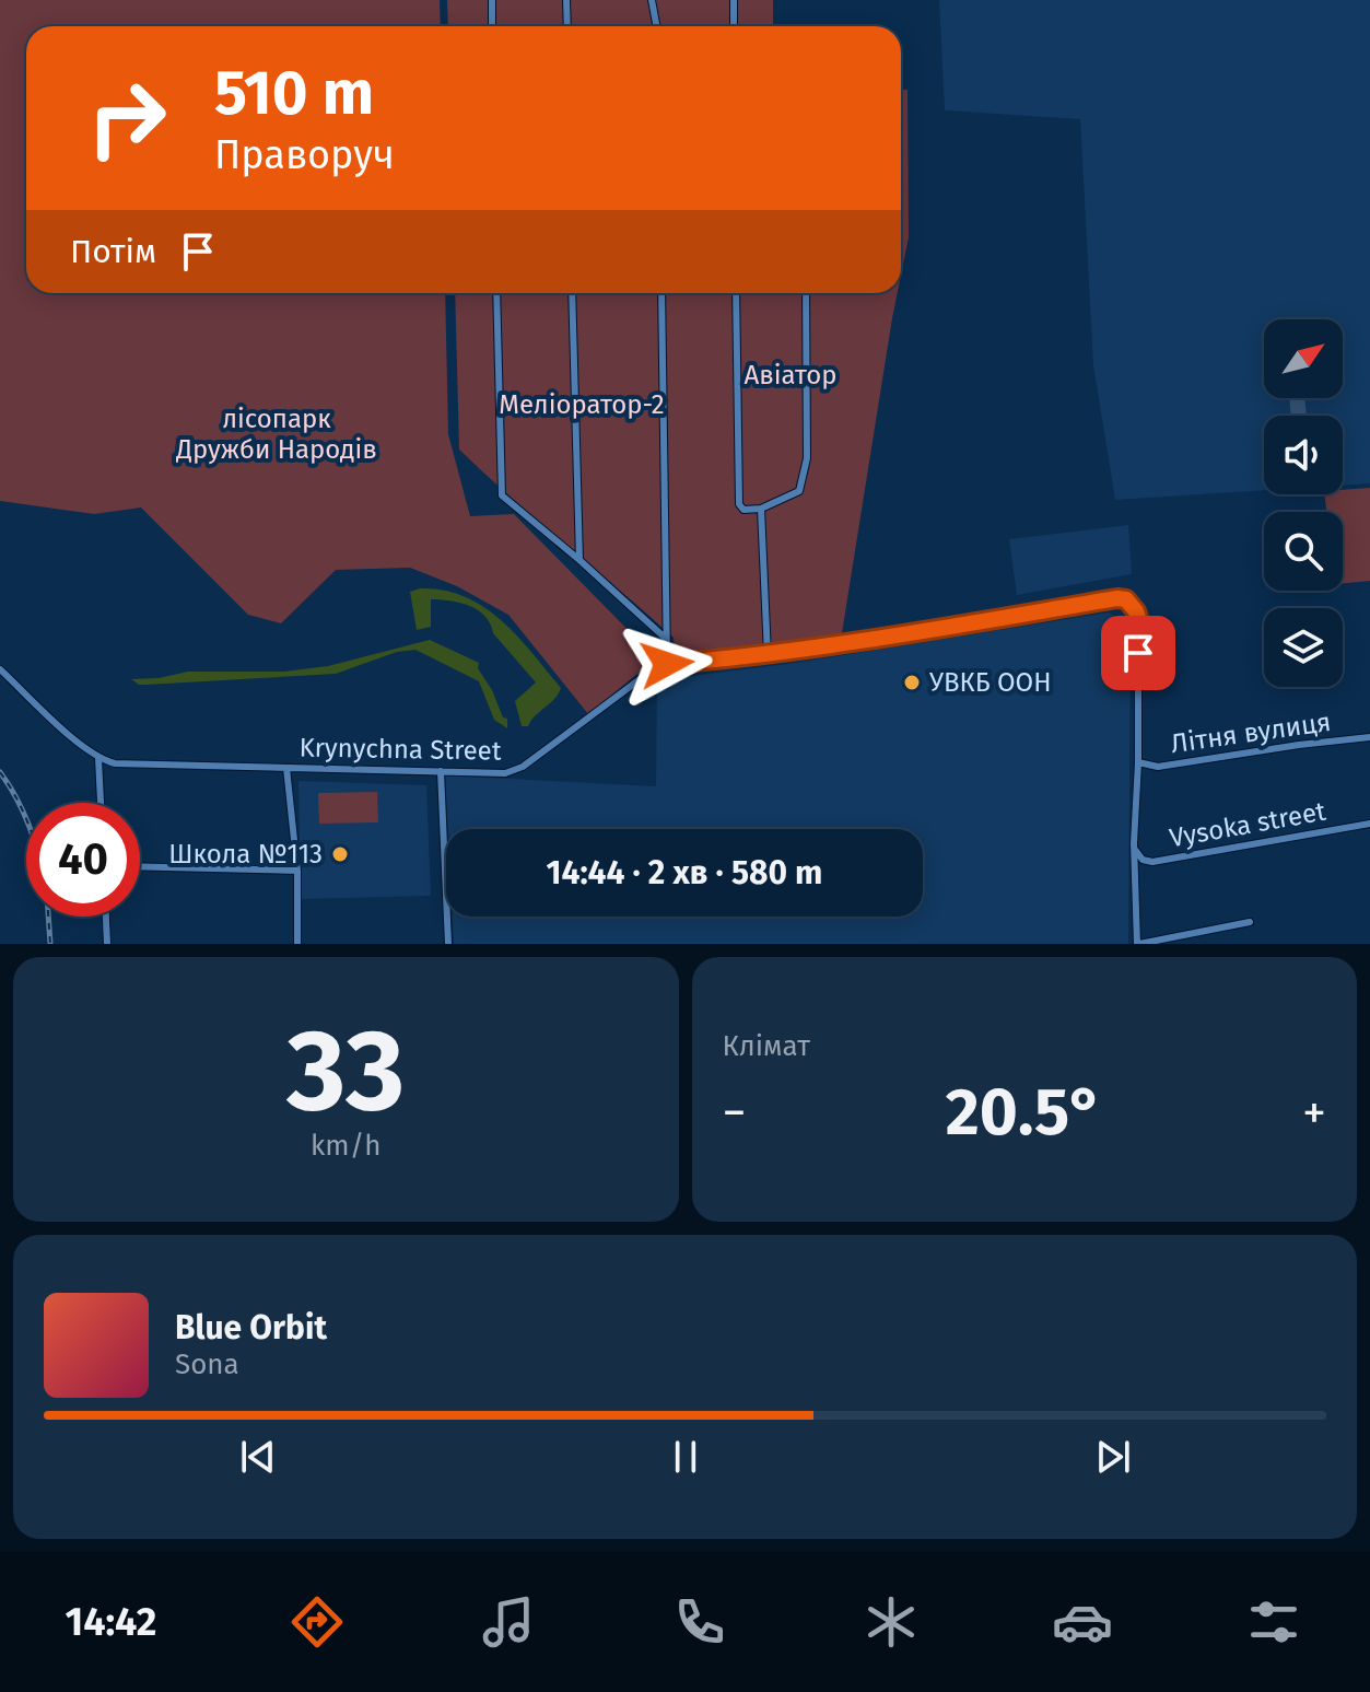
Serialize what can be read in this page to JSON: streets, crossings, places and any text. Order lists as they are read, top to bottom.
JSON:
{
  "streets": {
    "street": ["Літня вулиця", "Krynychna Street", "Vysoka street"]
  },
  "crossings": [
    ["Літня вулиця", "Krynychna Street"]
  ],
  "parks": ["Авіатор", "Меліоратор-2", "лісопарк Дружби Народів"],
  "places": ["УВКБ ООН", "Школа №113"],
  "north": "top right",
  "page": {
    "turn": ["510 m", "Праворуч"],
    "then": "Потім",
    "limit": "40",
    "trip": "14:44 · 2 хв · 580 m",
    "tile": [
      ["33", "km/h"],
      "Клімат"
    ],
    "heat": ["−", "20.5°", "+"],
    "song": ["Blue Orbit", "Sona"],
    "tabs": "14:42"
  }
}
